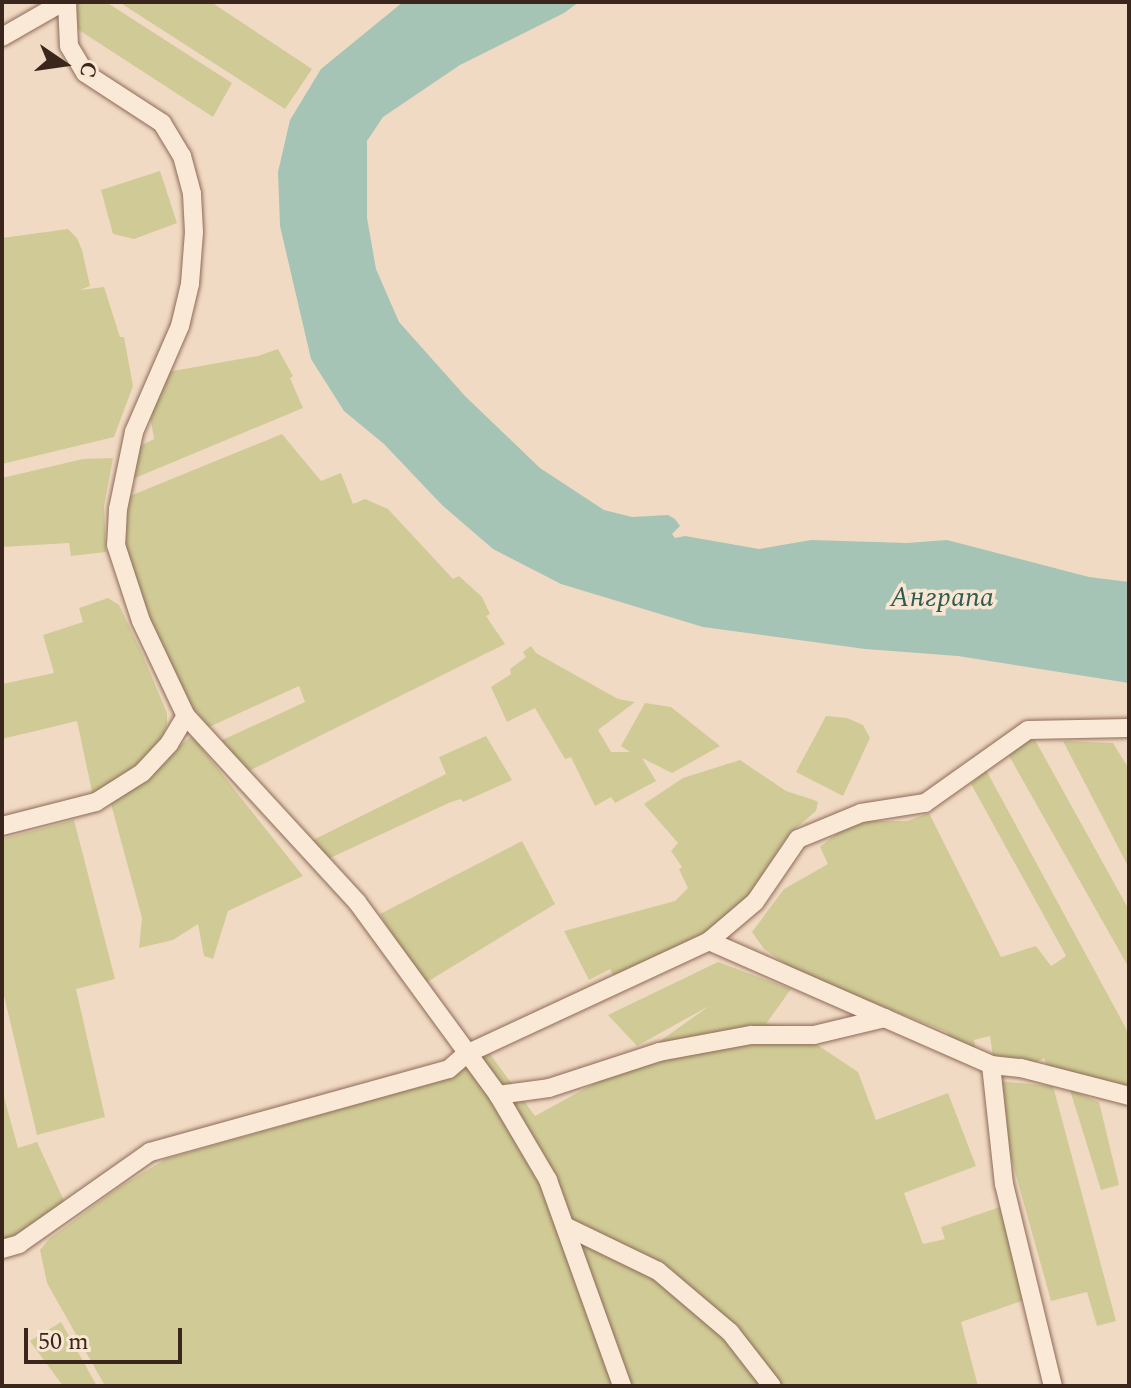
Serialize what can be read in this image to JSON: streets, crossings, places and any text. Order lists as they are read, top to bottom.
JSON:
{
  "water": ["Анграпа"],
  "scale_bar": "50 m",
  "north": "right"
}
